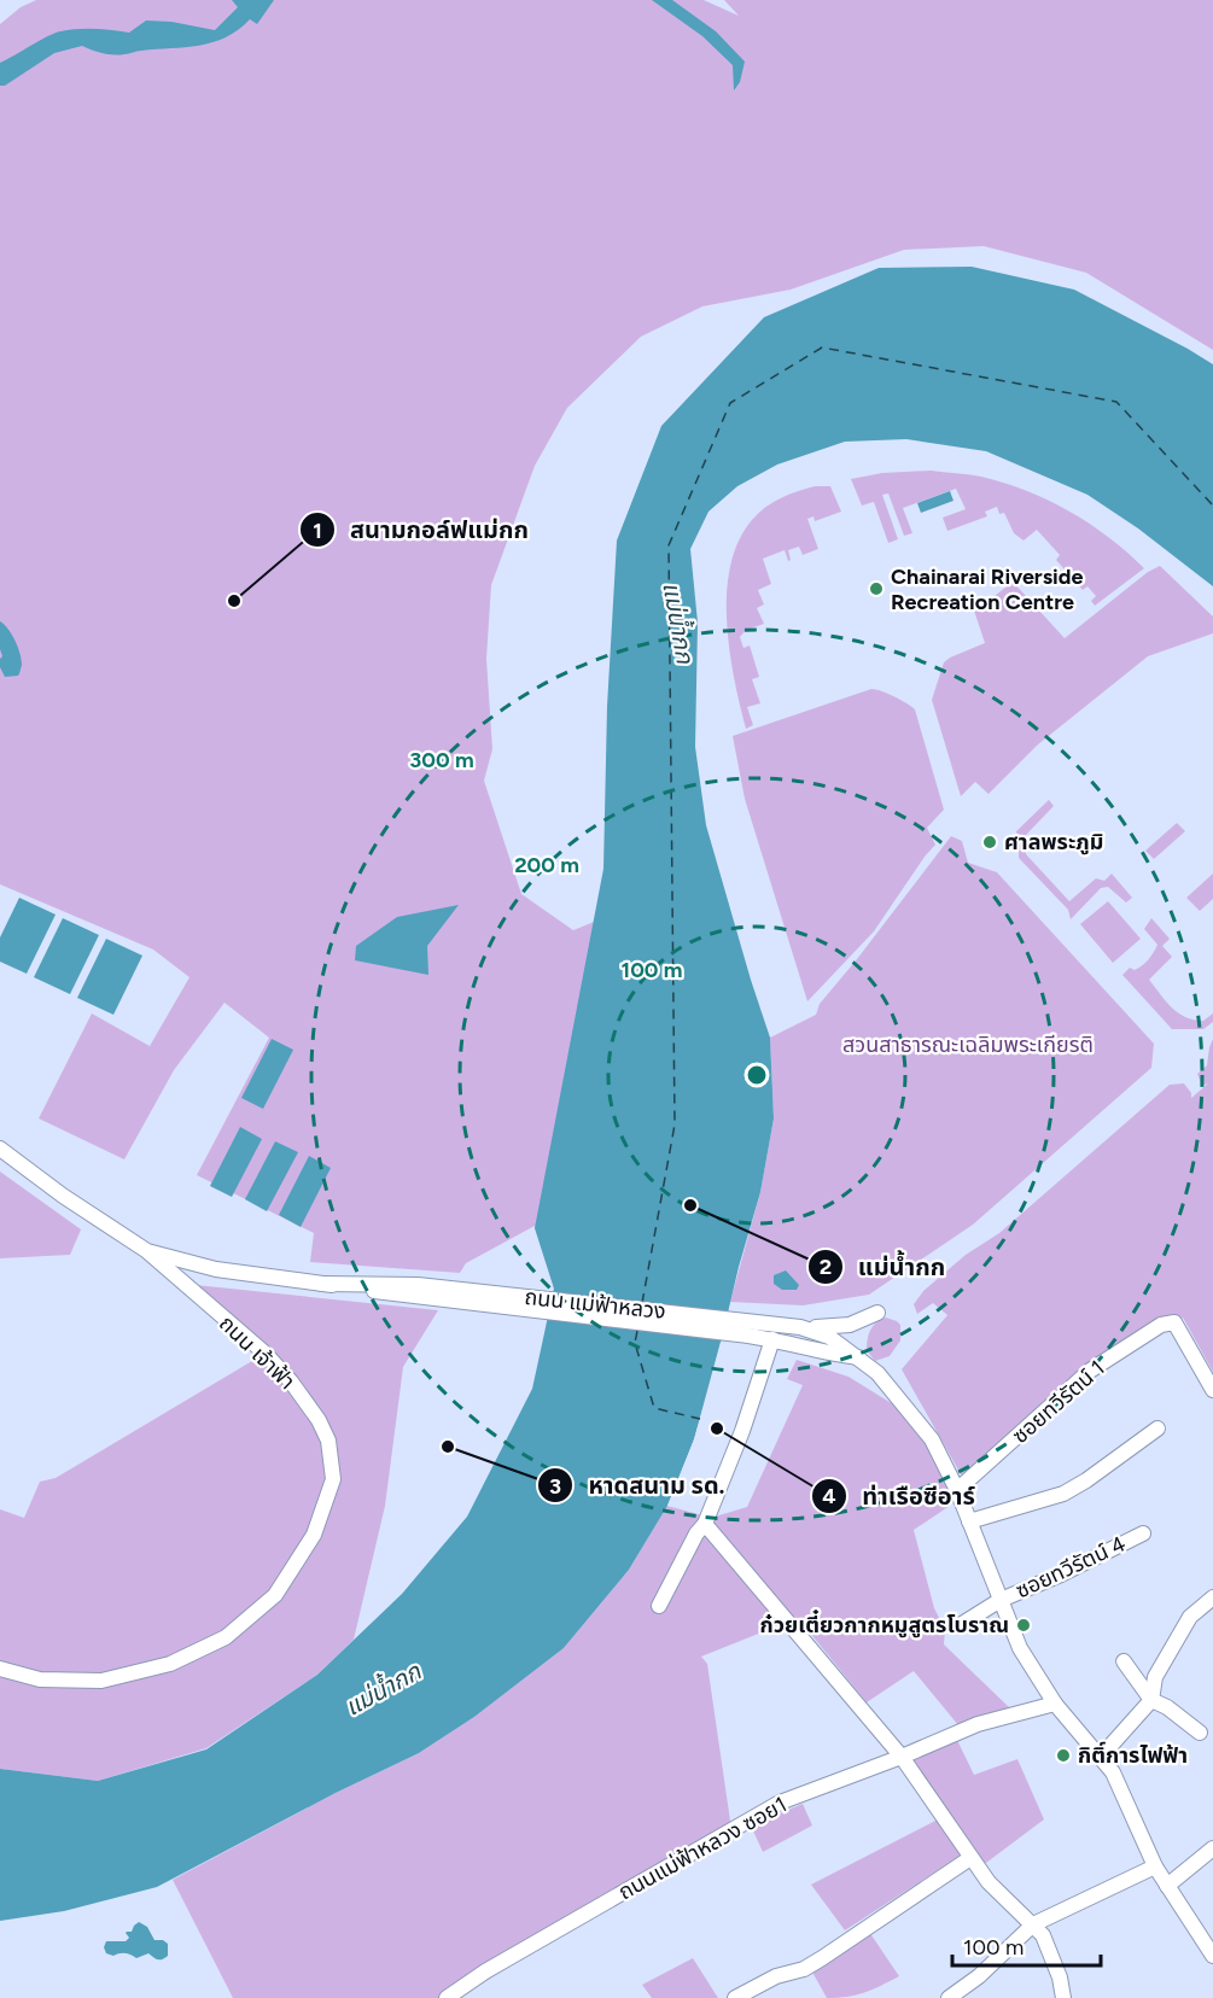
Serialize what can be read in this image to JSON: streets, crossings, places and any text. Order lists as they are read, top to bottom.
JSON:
{
  "streets": {
    "street": [
      "ถนน แม่ฟ้าหลวง",
      "ถนน เจ้าฟ้า",
      "ซอยทวีรัตน์ 1",
      "ซอยทวีรัตน์ 4",
      "ถนนแม่ฟ้าหลวง ซอย1"
    ]
  },
  "crossings": [
    ["ถนน แม่ฟ้าหลวง", "ถนน เจ้าฟ้า"],
    ["ถนน แม่ฟ้าหลวง", "ซอยทวีรัตน์ 1"],
    ["ถนน แม่ฟ้าหลวง", "ซอยทวีรัตน์ 4"],
    ["ถนน แม่ฟ้าหลวง", "ถนนแม่ฟ้าหลวง ซอย1"]
  ],
  "water": ["แม่น้ำกก"],
  "parks": ["สวนสาธารณะเฉลิมพระเกียรติ"],
  "places": [
    "Chainarai Riverside Recreation Centre",
    "สนามกอล์ฟแม่กก",
    "ศาลพระภูมิ",
    "แม่น้ำกก",
    "ท่าเรือซีอาร์",
    "หาดสนาม รด.",
    "ก๋วยเตี๋ยวกากหมูสูตรโบราณ",
    "กิติ์การไฟฟ้า"
  ],
  "scale_bar": "100 m",
  "rings": ["300 m", "200 m", "100 m"]
}
